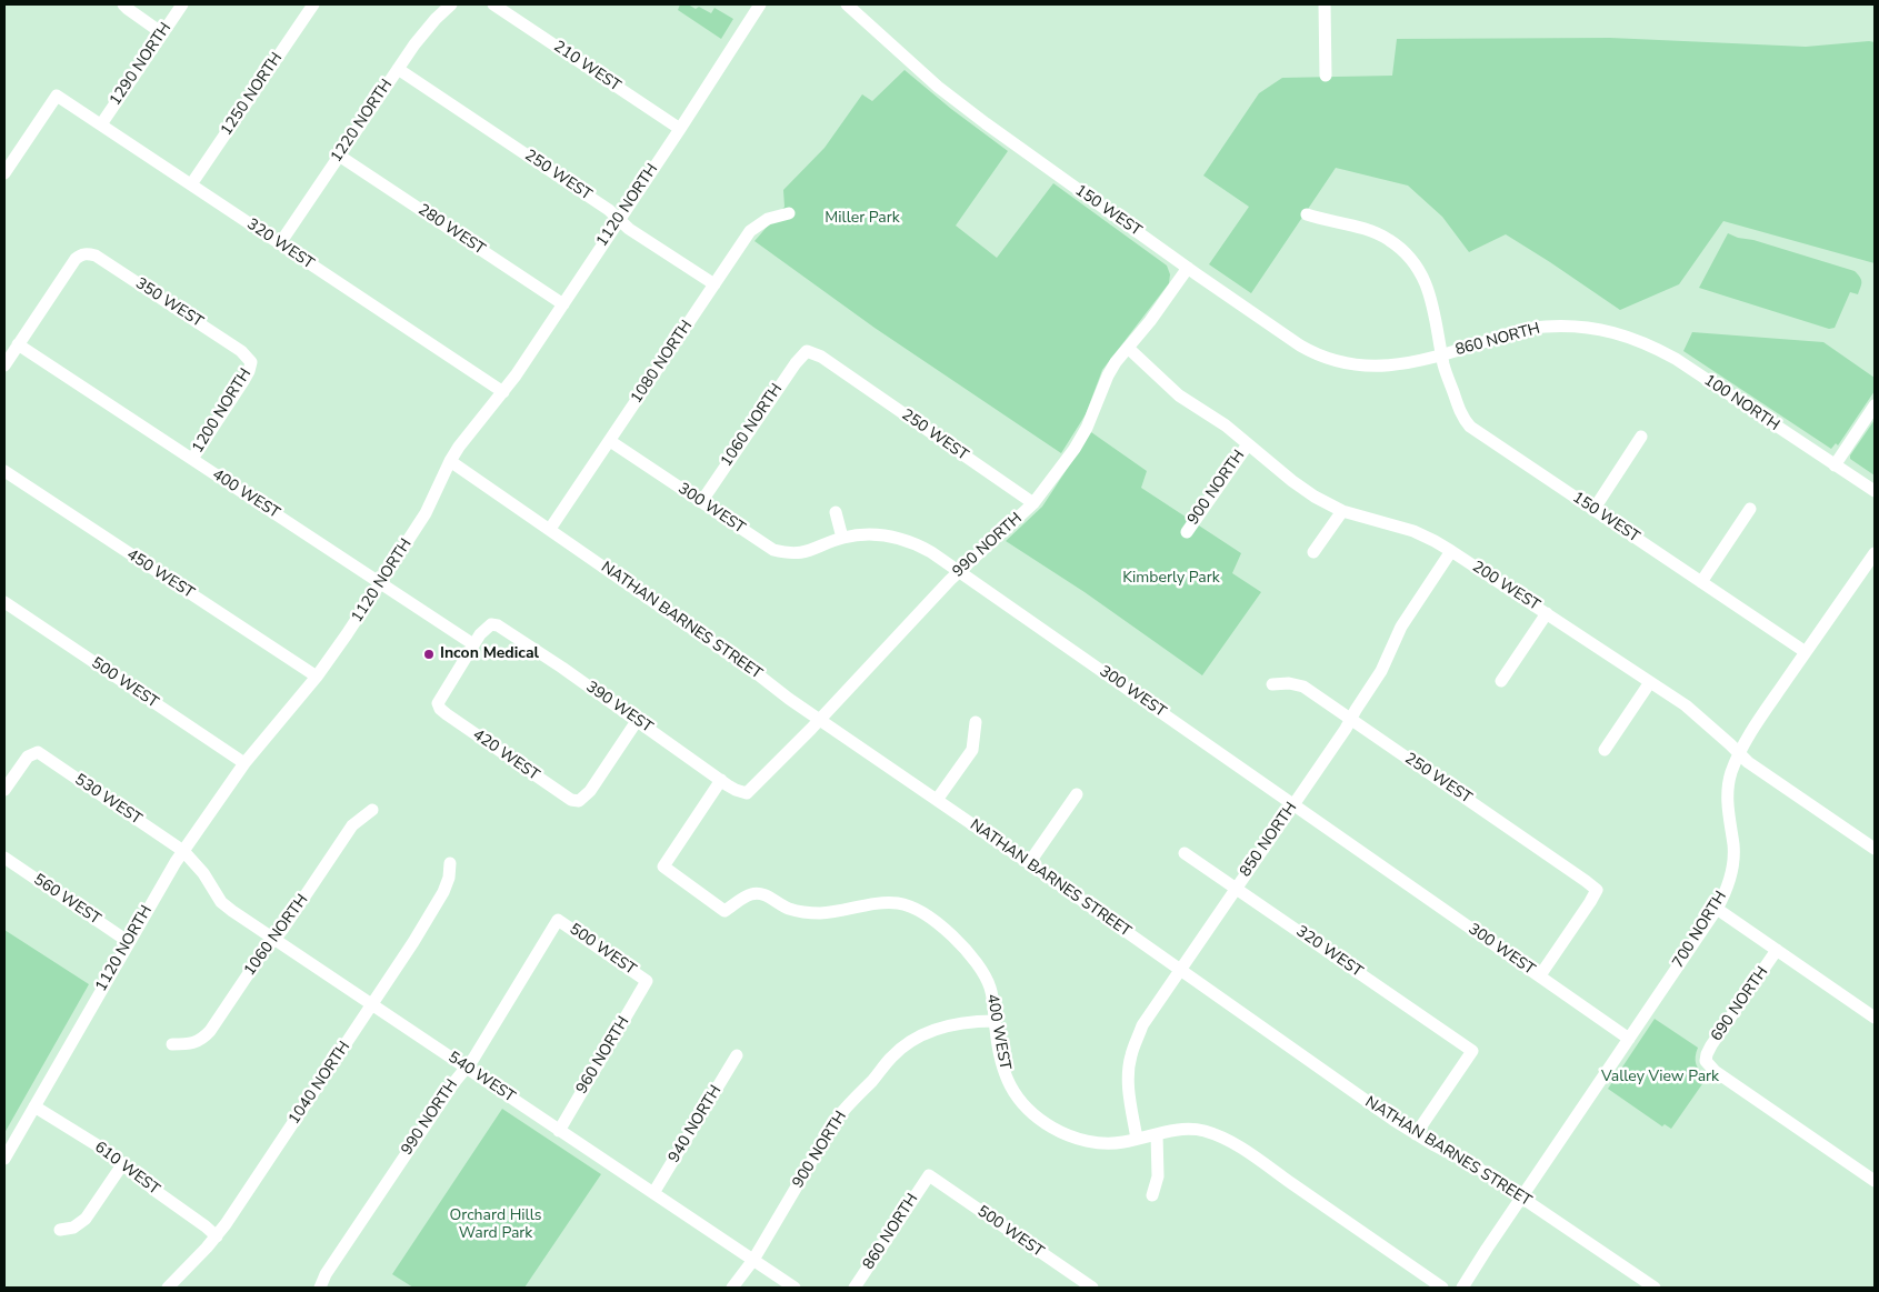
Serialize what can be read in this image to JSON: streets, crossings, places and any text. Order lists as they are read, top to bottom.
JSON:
{
  "streets": {
    "street": [
      "1290 NORTH",
      "210 WEST",
      "1250 NORTH",
      "1220 NORTH",
      "250 WEST",
      "1120 NORTH",
      "150 WEST",
      "280 WEST",
      "320 WEST",
      "350 WEST",
      "860 NORTH",
      "1080 NORTH",
      "100 NORTH",
      "1200 NORTH",
      "1060 NORTH",
      "900 NORTH",
      "400 WEST",
      "300 WEST",
      "990 NORTH",
      "450 WEST",
      "200 WEST",
      "NATHAN BARNES STREET",
      "500 WEST",
      "390 WEST",
      "420 WEST",
      "530 WEST",
      "850 NORTH",
      "560 WEST",
      "700 NORTH",
      "690 NORTH",
      "960 NORTH",
      "540 WEST",
      "1040 NORTH",
      "940 NORTH",
      "610 WEST"
    ]
  },
  "crossings": [
    ["1290 NORTH", "320 WEST"],
    ["210 WEST", "1120 NORTH"],
    ["1250 NORTH", "320 WEST"],
    ["1220 NORTH", "250 WEST"],
    ["1220 NORTH", "280 WEST"],
    ["1220 NORTH", "320 WEST"],
    ["250 WEST", "1120 NORTH"],
    ["250 WEST", "1080 NORTH"],
    ["250 WEST", "1060 NORTH"],
    ["250 WEST", "300 WEST"],
    ["250 WEST", "990 NORTH"],
    ["250 WEST", "850 NORTH"],
    ["1120 NORTH", "280 WEST"],
    ["1120 NORTH", "320 WEST"],
    ["1120 NORTH", "400 WEST"],
    ["1120 NORTH", "450 WEST"],
    ["1120 NORTH", "NATHAN BARNES STREET"],
    ["1120 NORTH", "500 WEST"],
    ["1120 NORTH", "530 WEST"],
    ["1120 NORTH", "560 WEST"],
    ["1120 NORTH", "540 WEST"],
    ["1120 NORTH", "610 WEST"],
    ["150 WEST", "860 NORTH"],
    ["150 WEST", "990 NORTH"],
    ["150 WEST", "700 NORTH"],
    ["320 WEST", "NATHAN BARNES STREET"],
    ["320 WEST", "850 NORTH"],
    ["350 WEST", "1200 NORTH"],
    ["350 WEST", "400 WEST"],
    ["860 NORTH", "100 NORTH"],
    ["860 NORTH", "500 WEST"],
    ["1080 NORTH", "300 WEST"],
    ["1080 NORTH", "NATHAN BARNES STREET"],
    ["1200 NORTH", "400 WEST"],
    ["1060 NORTH", "300 WEST"],
    ["1060 NORTH", "540 WEST"],
    ["900 NORTH", "400 WEST"],
    ["900 NORTH", "200 WEST"],
    ["900 NORTH", "540 WEST"],
    ["400 WEST", "390 WEST"],
    ["400 WEST", "420 WEST"],
    ["400 WEST", "850 NORTH"],
    ["300 WEST", "990 NORTH"],
    ["300 WEST", "850 NORTH"],
    ["300 WEST", "700 NORTH"],
    ["990 NORTH", "200 WEST"],
    ["990 NORTH", "NATHAN BARNES STREET"],
    ["990 NORTH", "500 WEST"],
    ["990 NORTH", "390 WEST"],
    ["990 NORTH", "540 WEST"],
    ["200 WEST", "850 NORTH"],
    ["200 WEST", "700 NORTH"],
    ["NATHAN BARNES STREET", "850 NORTH"],
    ["NATHAN BARNES STREET", "700 NORTH"],
    ["500 WEST", "960 NORTH"],
    ["390 WEST", "420 WEST"],
    ["530 WEST", "540 WEST"],
    ["960 NORTH", "540 WEST"],
    ["540 WEST", "1040 NORTH"],
    ["540 WEST", "940 NORTH"],
    ["1040 NORTH", "610 WEST"]
  ],
  "parks": [
    "Miller Park",
    "Kimberly Park",
    "Valley View Park",
    "Orchard Hills Ward Park"
  ],
  "places": ["Incon Medical"]
}
